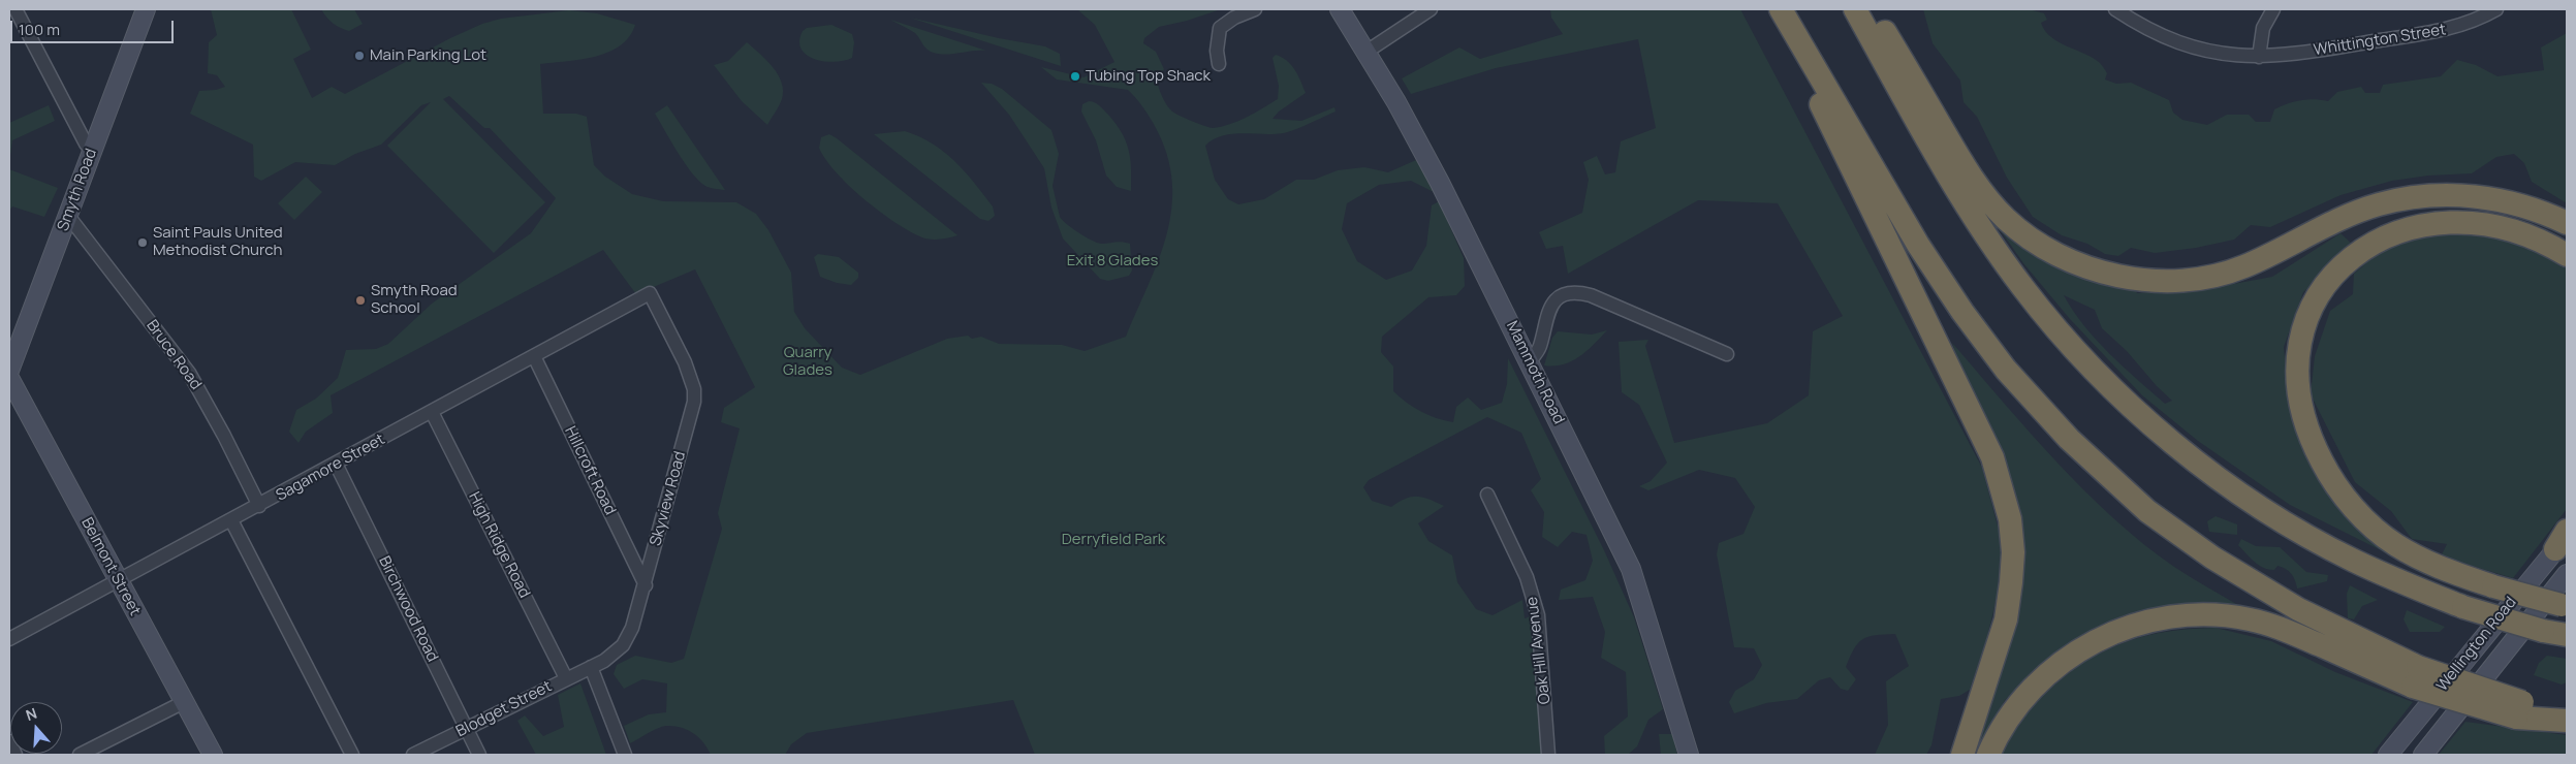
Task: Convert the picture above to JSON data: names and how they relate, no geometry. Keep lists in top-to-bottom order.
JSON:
{
  "streets": {
    "main road": [
      "Smyth Road",
      "Mammoth Road",
      "Belmont Street",
      "Wellington Road"
    ],
    "street": [
      "Whittington Street",
      "Bruce Road",
      "Sagamore Street",
      "Hillcroft Road",
      "Skyview Road",
      "High Ridge Road",
      "Birchwood Road",
      "Oak Hill Avenue",
      "Blodget Street"
    ]
  },
  "crossings": [
    ["Smyth Road", "Bruce Road"],
    ["Bruce Road", "Sagamore Street"],
    ["Sagamore Street", "Hillcroft Road"],
    ["Sagamore Street", "Skyview Road"],
    ["Sagamore Street", "High Ridge Road"],
    ["Sagamore Street", "Belmont Street"],
    ["Sagamore Street", "Birchwood Road"],
    ["Hillcroft Road", "Skyview Road"],
    ["Skyview Road", "High Ridge Road"],
    ["Skyview Road", "Blodget Street"],
    ["High Ridge Road", "Blodget Street"],
    ["Birchwood Road", "Blodget Street"]
  ],
  "parks": ["Exit 8 Glades", "Quarry Glades", "Derryfield Park"],
  "places": [
    "Main Parking Lot",
    "Tubing Top Shack",
    "Saint Pauls United Methodist Church",
    "Smyth Road School"
  ],
  "scale_bar": "100 m",
  "north": "top"
}
